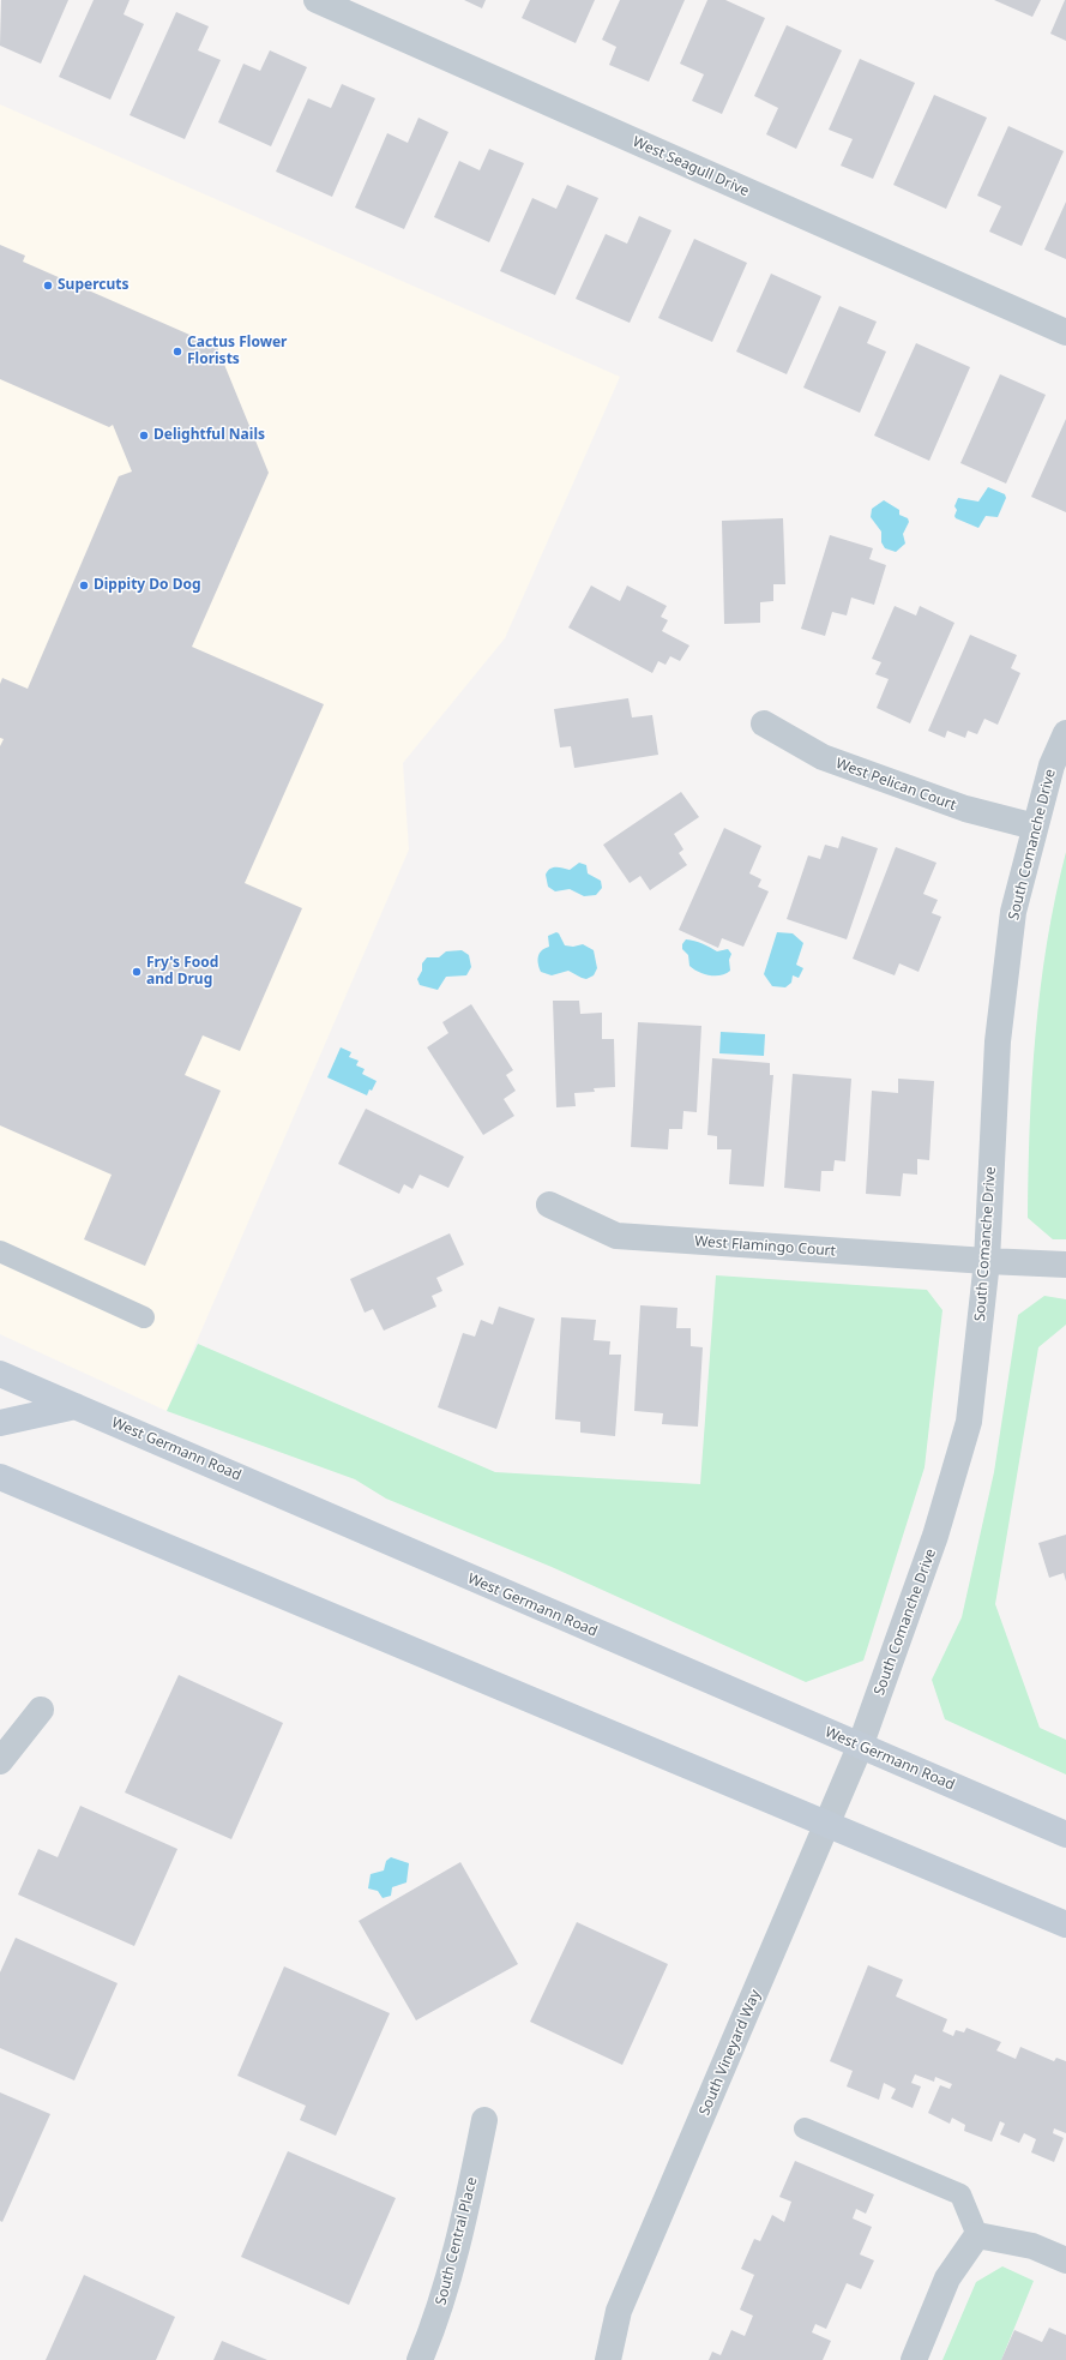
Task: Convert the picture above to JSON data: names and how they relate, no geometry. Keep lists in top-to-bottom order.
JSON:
{
  "streets": {
    "main road": ["West Germann Road"],
    "street": [
      "West Seagull Drive",
      "West Pelican Court",
      "South Comanche Drive",
      "West Flamingo Court",
      "South Vineyard Way",
      "South Central Place"
    ]
  },
  "crossings": [
    ["West Pelican Court", "South Comanche Drive"],
    ["South Comanche Drive", "West Flamingo Court"],
    ["South Comanche Drive", "West Germann Road"],
    ["South Comanche Drive", "South Vineyard Way"],
    ["West Germann Road", "South Vineyard Way"]
  ],
  "places": [
    "Supercuts",
    "Cactus Flower Florists",
    "Delightful Nails",
    "Dippity Do Dog",
    "Fry's Food and Drug"
  ]
}
